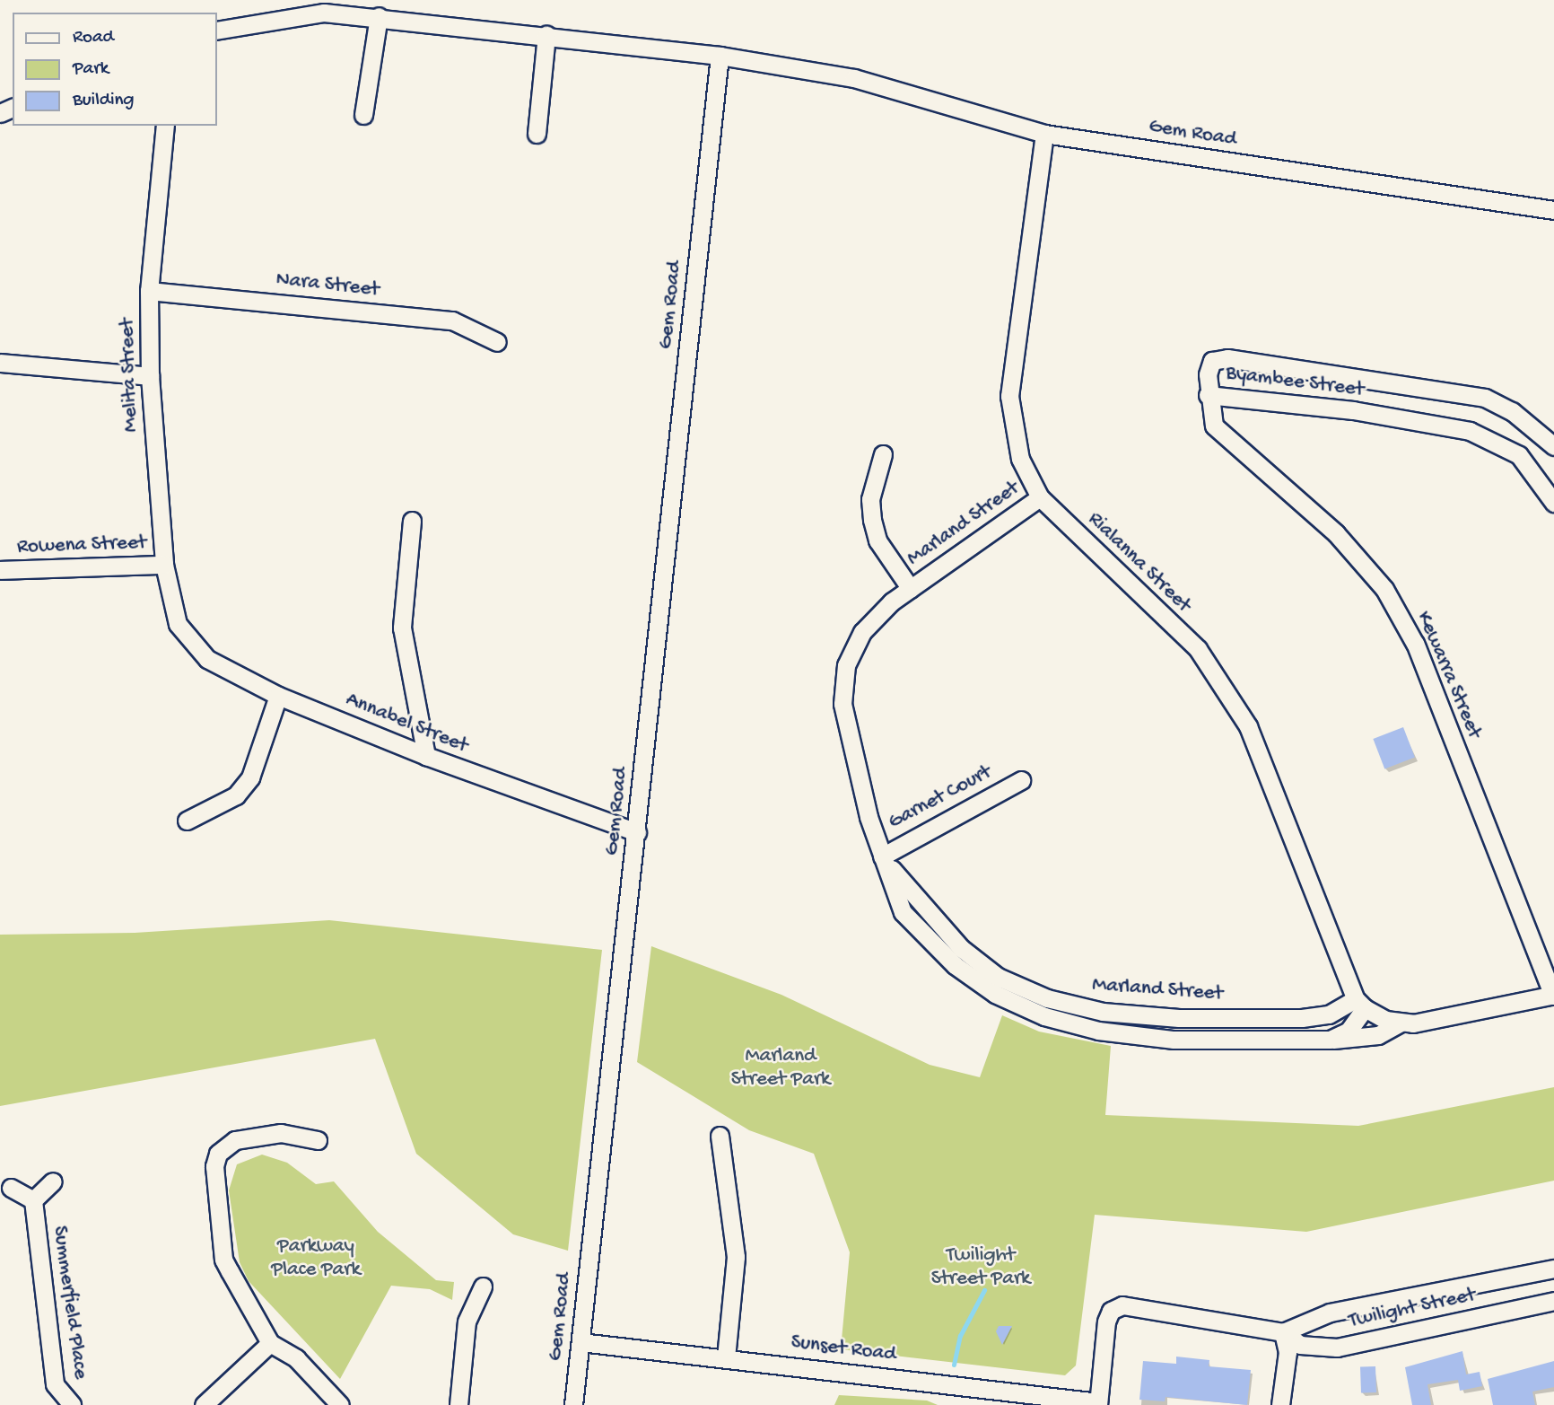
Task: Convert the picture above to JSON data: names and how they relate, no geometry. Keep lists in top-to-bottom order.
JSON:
{
  "streets": {
    "street": [
      "Gem Road",
      "Nara Street",
      "Melita Street",
      "Byambee Street",
      "Marland Street",
      "Rowena Street",
      "Rialanna Street",
      "Kewarra Street",
      "Annabel Street",
      "Garnet Court",
      "Summerfield Place",
      "Twilight Street",
      "Sunset Road"
    ]
  },
  "crossings": [
    ["Gem Road", "Rialanna Street"],
    ["Gem Road", "Annabel Street"],
    ["Gem Road", "Sunset Road"],
    ["Nara Street", "Melita Street"],
    ["Melita Street", "Rowena Street"],
    ["Melita Street", "Annabel Street"],
    ["Byambee Street", "Kewarra Street"],
    ["Marland Street", "Rialanna Street"],
    ["Marland Street", "Kewarra Street"],
    ["Marland Street", "Garnet Court"],
    ["Twilight Street", "Sunset Road"]
  ],
  "parks": ["Marland Street Park", "Parkway Place Park", "Twilight Street Park"],
  "legend": ["Road", "Park", "Building"]
}
